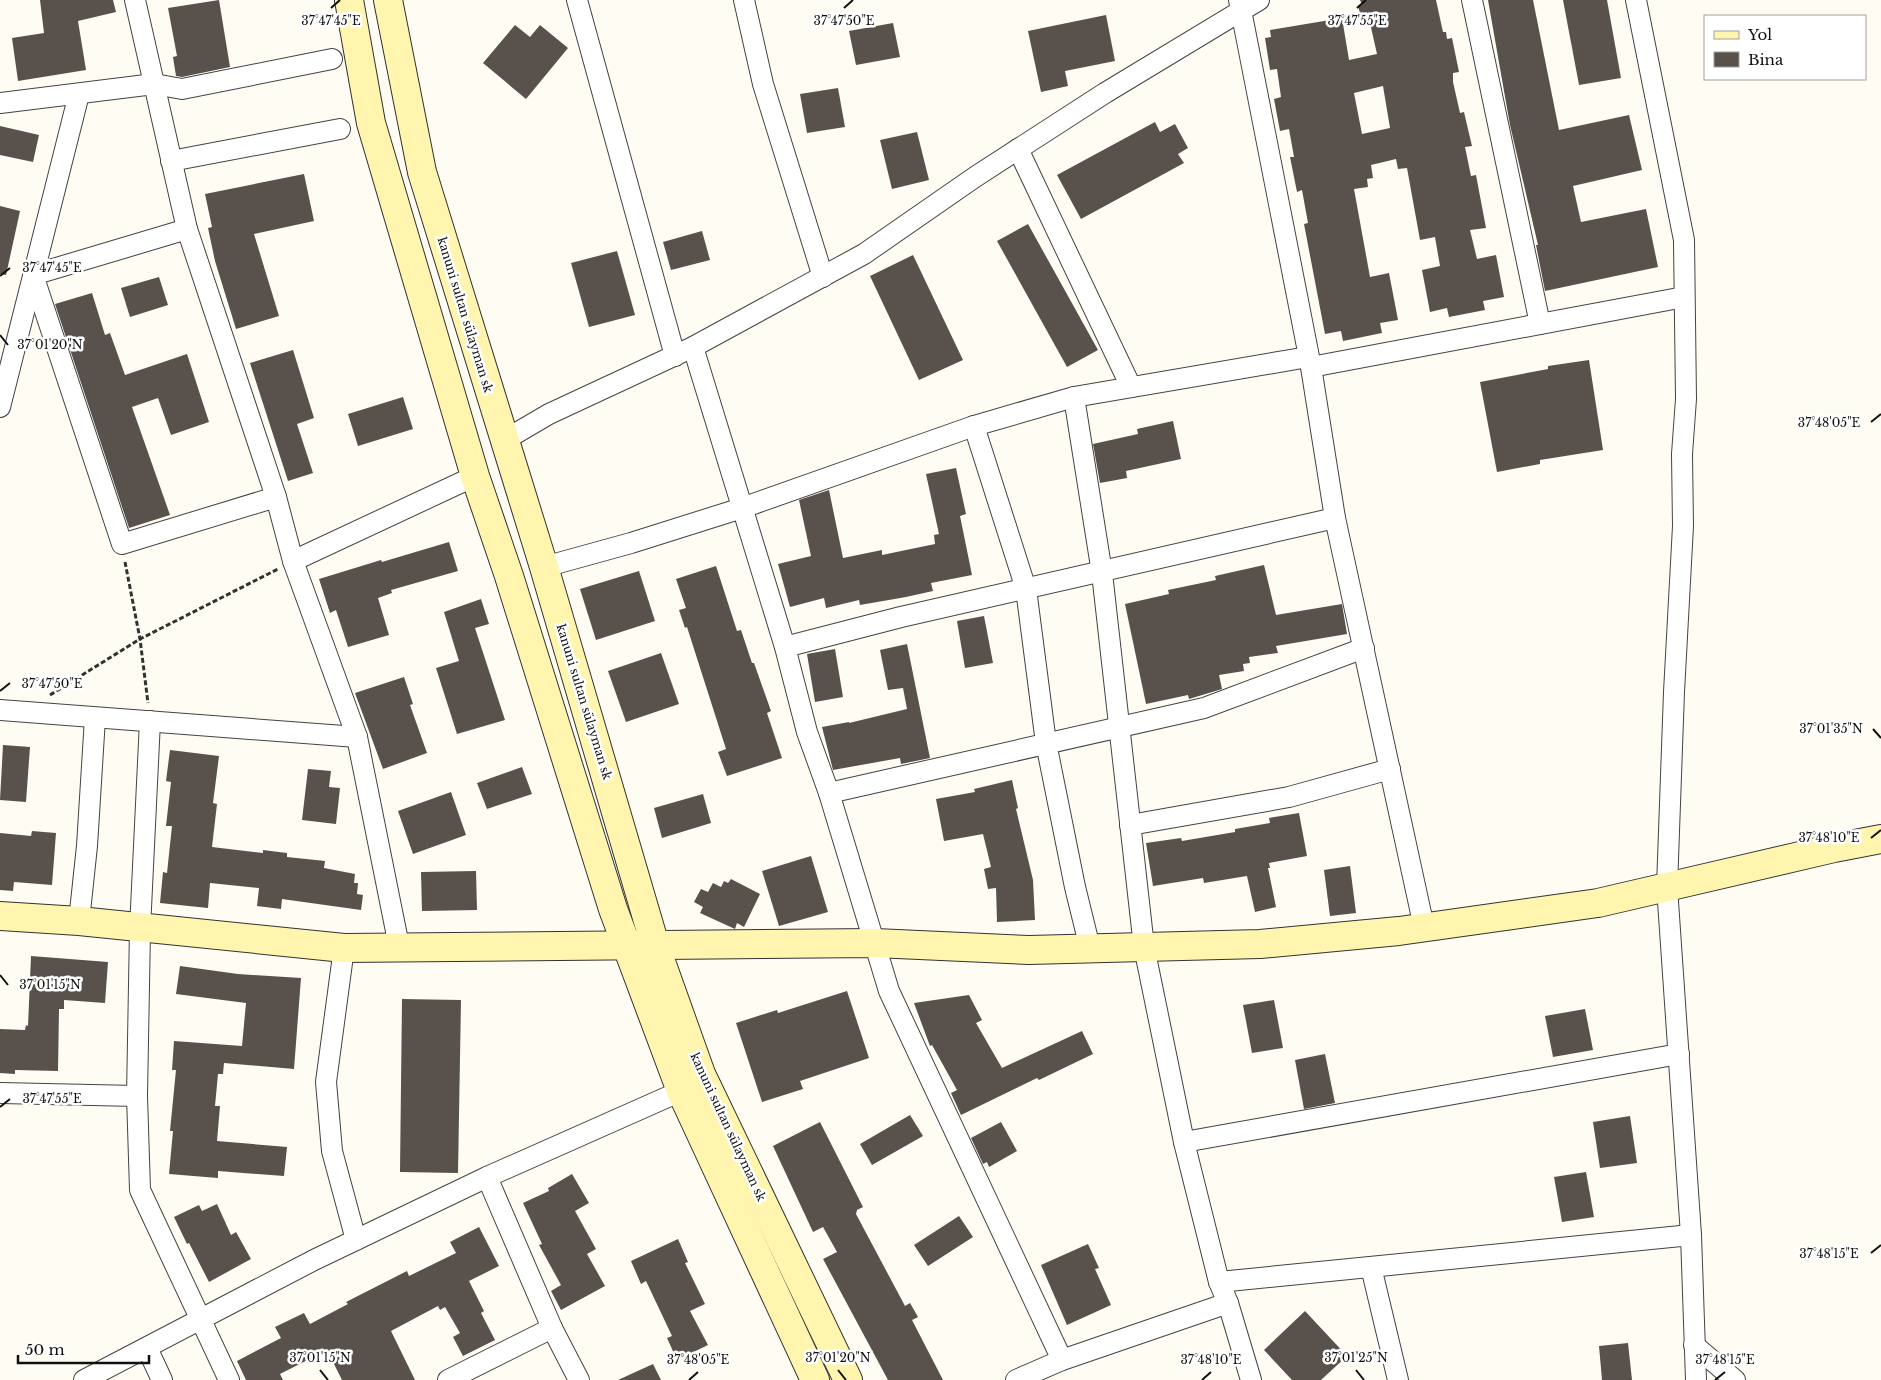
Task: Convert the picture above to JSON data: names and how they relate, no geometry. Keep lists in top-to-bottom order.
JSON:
{
  "streets": {
    "main road": ["kanuni sultan sülayman sk"]
  },
  "legend": ["Yol", "Bina"],
  "scale_bar": "50 m",
  "coordinates": [
    "37°47'45\"E",
    "37°47'50\"E",
    "37°47'55\"E",
    "37°01'20\"N",
    "37°48'05\"E",
    "37°01'35\"N",
    "37°48'10\"E",
    "37°01'15\"N",
    "37°48'15\"E",
    "37°01'25\"N"
  ]
}
